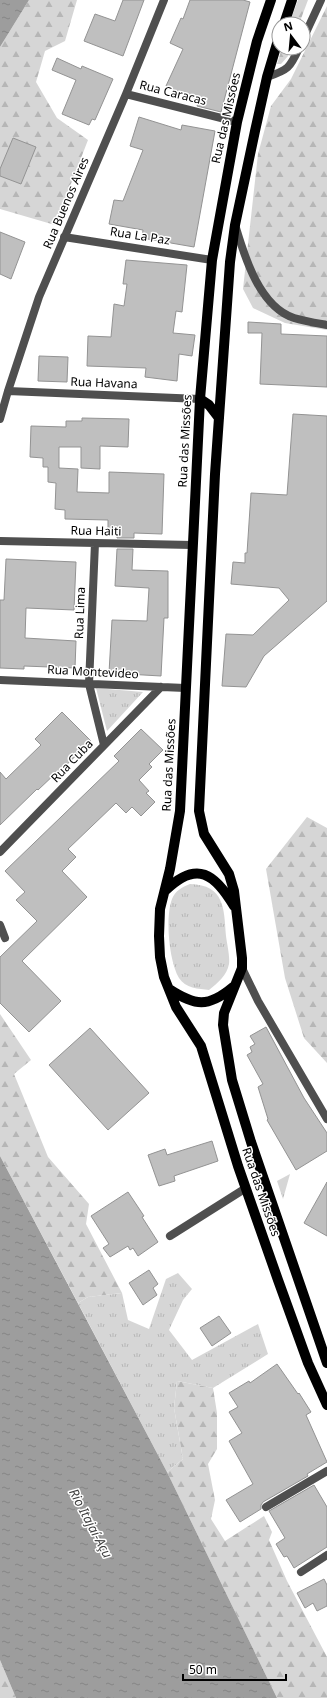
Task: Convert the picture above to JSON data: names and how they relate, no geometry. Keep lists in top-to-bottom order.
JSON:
{
  "streets": {
    "main road": ["Rua das Missões"],
    "street": [
      "Rua Caracas",
      "Rua Buenos Aires",
      "Rua La Paz",
      "Rua Havana",
      "Rua Haiti",
      "Rua Lima",
      "Rua Montevideo",
      "Rua Cuba"
    ]
  },
  "crossings": [
    ["Rua Caracas", "Rua das Missões"],
    ["Rua Caracas", "Rua Buenos Aires"],
    ["Rua das Missões", "Rua La Paz"],
    ["Rua das Missões", "Rua Havana"],
    ["Rua das Missões", "Rua Haiti"],
    ["Rua das Missões", "Rua Montevideo"],
    ["Rua Buenos Aires", "Rua La Paz"],
    ["Rua Buenos Aires", "Rua Havana"],
    ["Rua Haiti", "Rua Lima"],
    ["Rua Lima", "Rua Montevideo"],
    ["Rua Lima", "Rua Cuba"],
    ["Rua Montevideo", "Rua Cuba"]
  ],
  "water": ["Rio Itajaí-Açu"],
  "scale_bar": "50 m",
  "north": "top"
}
